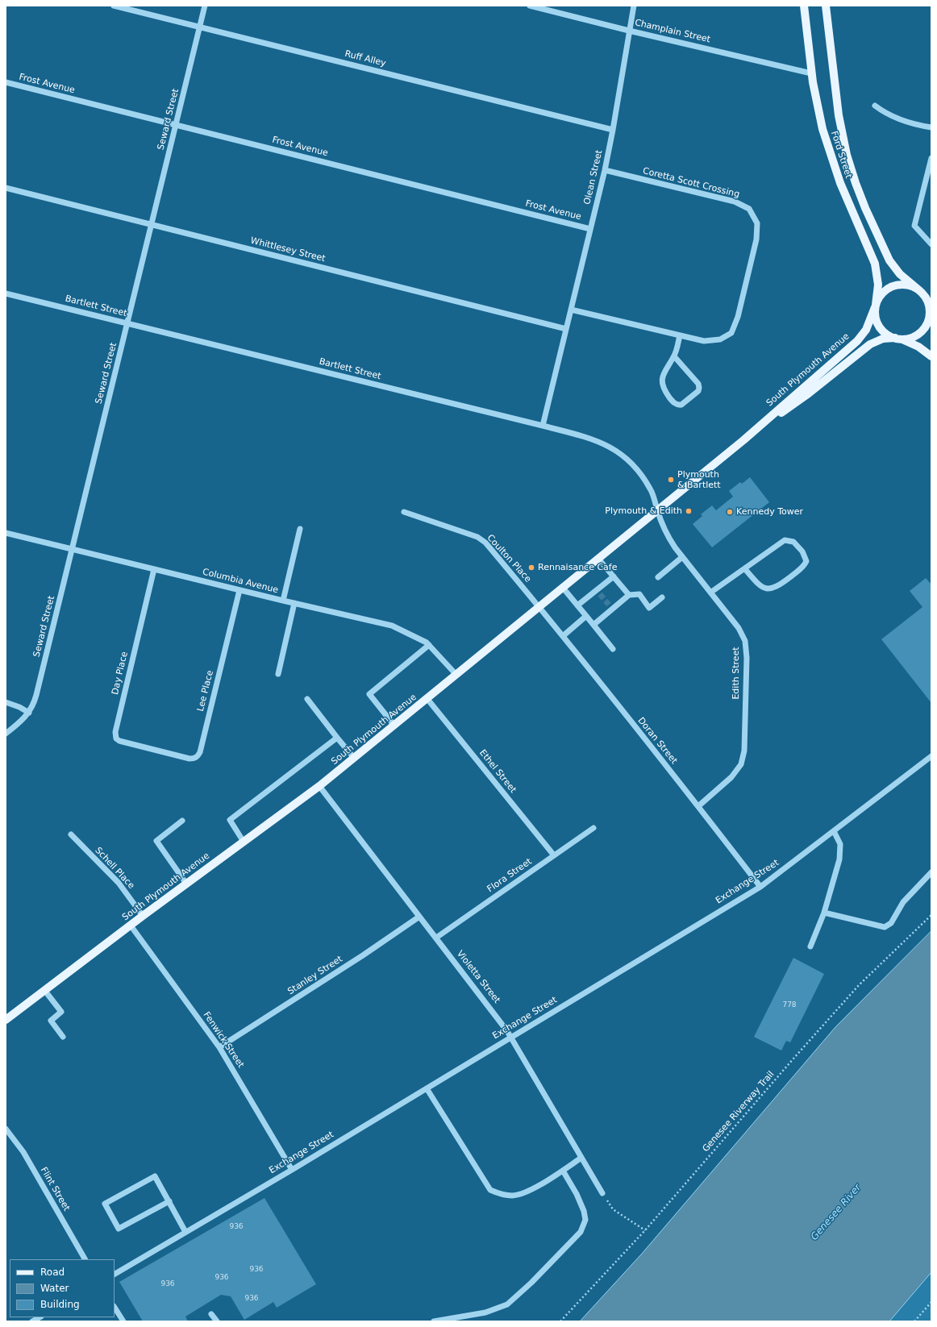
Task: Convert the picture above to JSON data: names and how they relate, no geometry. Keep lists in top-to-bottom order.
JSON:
{
  "streets": {
    "main road": ["Ford Street", "South Plymouth Avenue"],
    "street": [
      "Champlain Street",
      "Ruff Alley",
      "Frost Avenue",
      "Seward Street",
      "Olean Street",
      "Coretta Scott Crossing",
      "Whittlesey Street",
      "Bartlett Street",
      "Coulton Place",
      "Columbia Avenue",
      "Day Place",
      "Edith Street",
      "Lee Place",
      "Doran Street",
      "Ethel Street",
      "Schell Place",
      "Flora Street",
      "Exchange Street",
      "Stanley Street",
      "Violetta Street",
      "Fenwick Street",
      "Flint Street"
    ],
    "path": ["Genesee Riverway Trail"]
  },
  "crossings": [
    ["Champlain Street", "Ford Street"],
    ["Champlain Street", "Olean Street"],
    ["Ruff Alley", "Seward Street"],
    ["Ruff Alley", "Olean Street"],
    ["Frost Avenue", "Seward Street"],
    ["Frost Avenue", "Olean Street"],
    ["Seward Street", "Whittlesey Street"],
    ["Seward Street", "Bartlett Street"],
    ["Seward Street", "Columbia Avenue"],
    ["Ford Street", "South Plymouth Avenue"],
    ["Olean Street", "Coretta Scott Crossing"],
    ["Olean Street", "Whittlesey Street"],
    ["Olean Street", "Bartlett Street"],
    ["Bartlett Street", "South Plymouth Avenue"],
    ["Bartlett Street", "Edith Street"],
    ["South Plymouth Avenue", "Coulton Place"],
    ["South Plymouth Avenue", "Columbia Avenue"],
    ["South Plymouth Avenue", "Edith Street"],
    ["South Plymouth Avenue", "Doran Street"],
    ["South Plymouth Avenue", "Ethel Street"],
    ["South Plymouth Avenue", "Schell Place"],
    ["South Plymouth Avenue", "Violetta Street"],
    ["South Plymouth Avenue", "Fenwick Street"],
    ["Coulton Place", "Doran Street"],
    ["Columbia Avenue", "Day Place"],
    ["Columbia Avenue", "Lee Place"],
    ["Day Place", "Lee Place"],
    ["Edith Street", "Doran Street"],
    ["Doran Street", "Exchange Street"],
    ["Ethel Street", "Flora Street"],
    ["Flora Street", "Violetta Street"],
    ["Exchange Street", "Violetta Street"],
    ["Exchange Street", "Fenwick Street"],
    ["Stanley Street", "Violetta Street"],
    ["Stanley Street", "Fenwick Street"]
  ],
  "water": ["Genesee River"],
  "places": [
    "Plymouth & Bartlett",
    "Plymouth & Edith",
    "Kennedy Tower",
    "Rennaisance Cafe"
  ],
  "house_numbers": [
    "778",
    "936",
    "936",
    "936",
    "936",
    "936"
  ],
  "legend": ["Road", "Water", "Building"]
}
